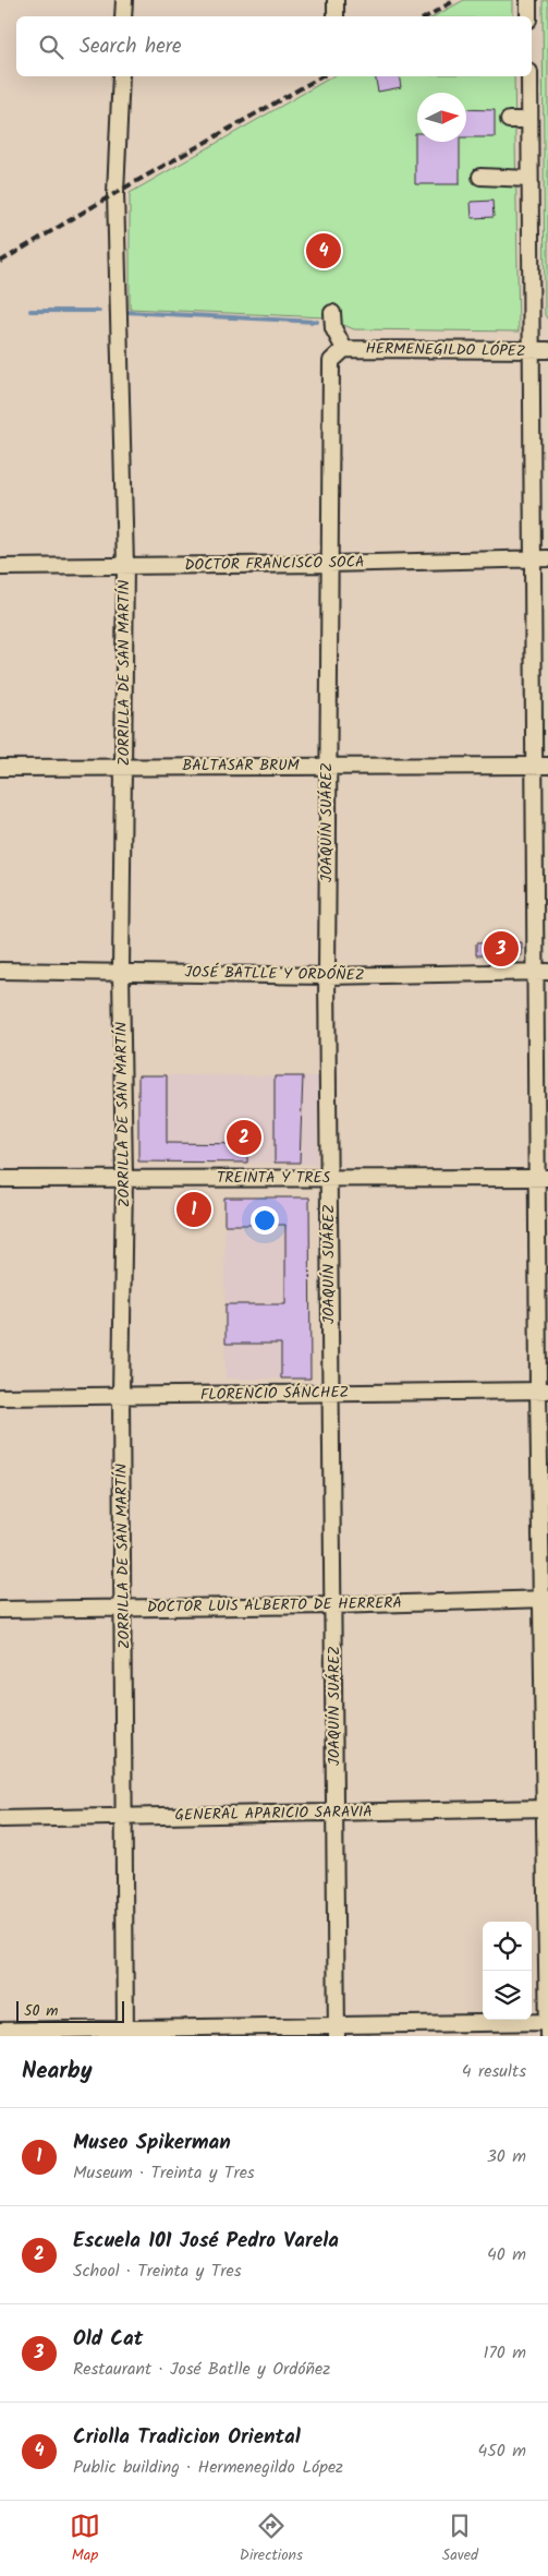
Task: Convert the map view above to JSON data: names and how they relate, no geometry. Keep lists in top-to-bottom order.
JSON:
{
  "streets": {
    "street": [
      "HERMENEGILDO LÓPEZ",
      "DOCTOR FRANCISCO SOCA",
      "ZORRILLA DE SAN MARTÍN",
      "BALTASAR BRUM",
      "JOAQUÍN SUÁREZ",
      "JOSÉ BATLLE Y ORDÓÑEZ",
      "TREINTA Y TRES",
      "FLORENCIO SÁNCHEZ",
      "DOCTOR LUIS ALBERTO DE HERRERA",
      "GENERAL APARICIO SARAVIA"
    ]
  },
  "crossings": [
    ["HERMENEGILDO LÓPEZ", "JOAQUÍN SUÁREZ"],
    ["DOCTOR FRANCISCO SOCA", "ZORRILLA DE SAN MARTÍN"],
    ["DOCTOR FRANCISCO SOCA", "JOAQUÍN SUÁREZ"],
    ["ZORRILLA DE SAN MARTÍN", "BALTASAR BRUM"],
    ["ZORRILLA DE SAN MARTÍN", "JOSÉ BATLLE Y ORDÓÑEZ"],
    ["ZORRILLA DE SAN MARTÍN", "TREINTA Y TRES"],
    ["ZORRILLA DE SAN MARTÍN", "FLORENCIO SÁNCHEZ"],
    ["ZORRILLA DE SAN MARTÍN", "DOCTOR LUIS ALBERTO DE HERRERA"],
    ["ZORRILLA DE SAN MARTÍN", "GENERAL APARICIO SARAVIA"],
    ["BALTASAR BRUM", "JOAQUÍN SUÁREZ"],
    ["JOAQUÍN SUÁREZ", "JOSÉ BATLLE Y ORDÓÑEZ"],
    ["JOAQUÍN SUÁREZ", "TREINTA Y TRES"],
    ["JOAQUÍN SUÁREZ", "FLORENCIO SÁNCHEZ"],
    ["JOAQUÍN SUÁREZ", "DOCTOR LUIS ALBERTO DE HERRERA"],
    ["JOAQUÍN SUÁREZ", "GENERAL APARICIO SARAVIA"]
  ],
  "scale_bar": "50 m",
  "north": "right",
  "page": {
    "search": "Search here",
    "pins": [
      "4",
      "3",
      "2",
      "1"
    ],
    "scale": "50 m",
    "heading": ["Nearby", "4 results"],
    "list": [
      {
        "mark": "1",
        "name": "Museo Spikerman",
        "note": "Museum · Treinta y Tres",
        "value": "30 m"
      },
      {
        "mark": "2",
        "name": "Escuela 101 José Pedro Varela",
        "note": "School · Treinta y Tres",
        "value": "40 m"
      },
      {
        "mark": "3",
        "name": "Old Cat",
        "note": "Restaurant · José Batlle y Ordóñez",
        "value": "170 m"
      },
      {
        "mark": "4",
        "name": "Criolla Tradicion Oriental",
        "note": "Public building · Hermenegildo López",
        "value": "450 m"
      }
    ],
    "nav": ["Map", "Directions", "Saved"]
  }
}
